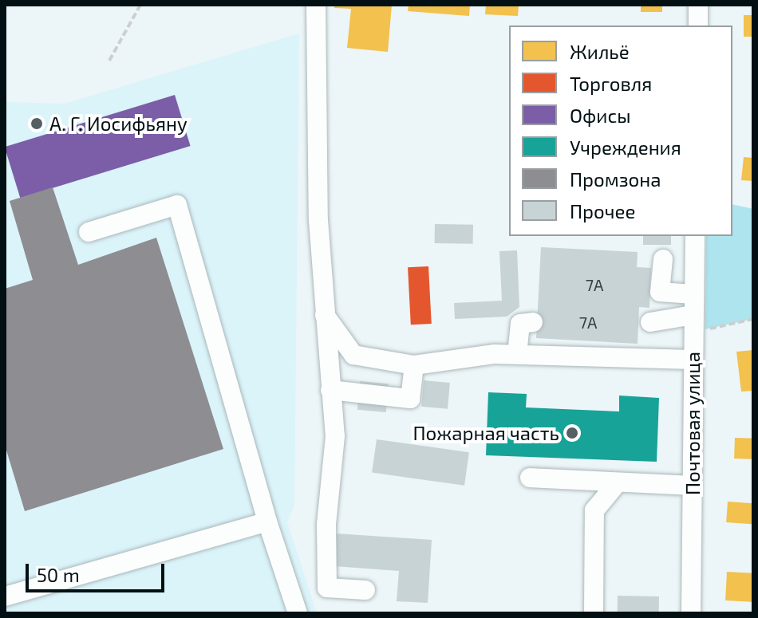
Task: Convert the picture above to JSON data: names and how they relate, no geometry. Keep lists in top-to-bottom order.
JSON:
{
  "streets": {
    "street": ["Почтовая улица"]
  },
  "places": ["А. Г. Иосифьяну", "Пожарная часть"],
  "house_numbers": ["7А", "7А"],
  "legend": [
    "Жильё",
    "Торговля",
    "Офисы",
    "Учреждения",
    "Промзона",
    "Прочее"
  ],
  "scale_bar": "50 m"
}
